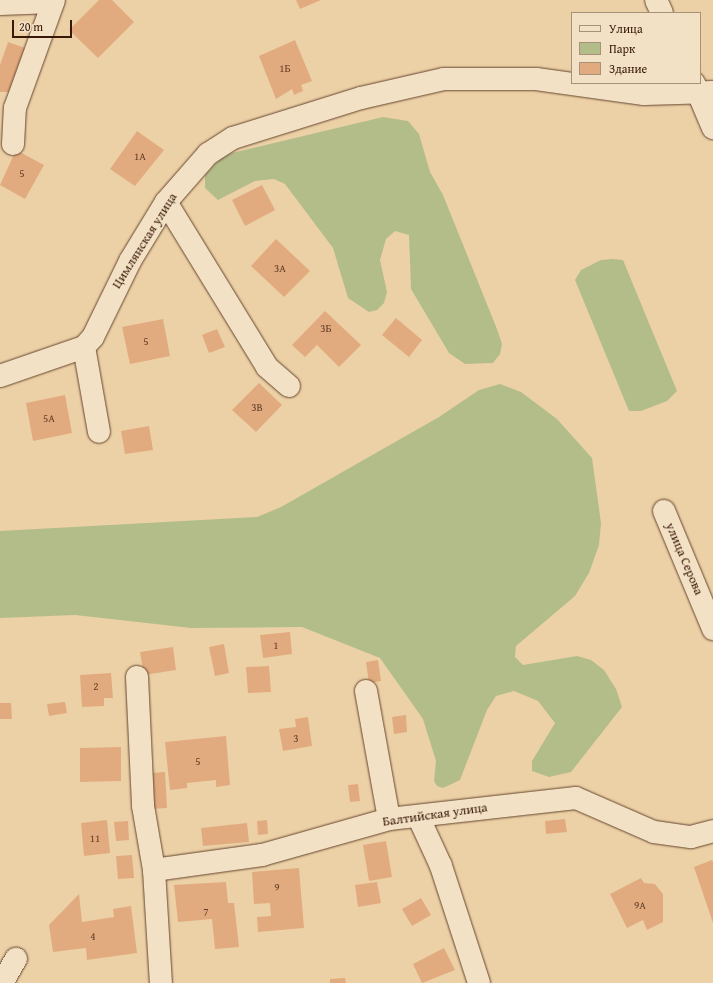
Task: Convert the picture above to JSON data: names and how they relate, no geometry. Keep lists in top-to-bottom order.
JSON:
{
  "streets": {
    "street": ["Цимлянская улица", "улица Серова", "Балтийская улица"]
  },
  "house_numbers": [
    "1Б",
    "1А",
    "5",
    "3А",
    "3Б",
    "5",
    "3В",
    "5А",
    "1",
    "2",
    "3",
    "5",
    "11",
    "9",
    "9А",
    "7",
    "4"
  ],
  "legend": ["Улица", "Парк", "Здание"],
  "scale_bar": "20 m"
}
